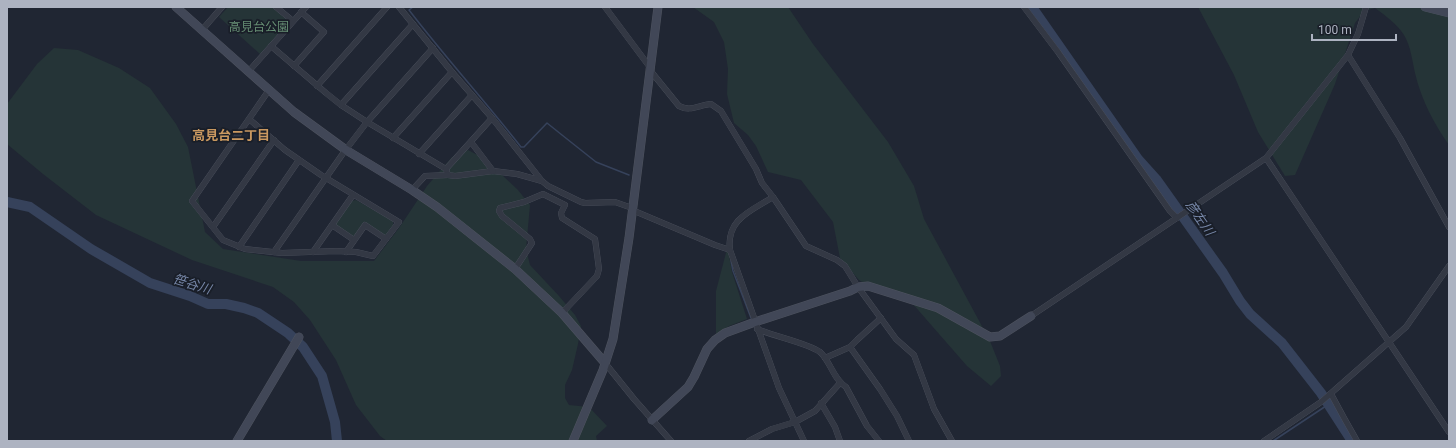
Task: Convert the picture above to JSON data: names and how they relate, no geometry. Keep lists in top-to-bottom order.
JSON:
{
  "districts": ["高見台二丁目"],
  "water": ["彦左川", "笹谷川"],
  "parks": ["高見台公園"],
  "scale_bar": "100 m"
}
